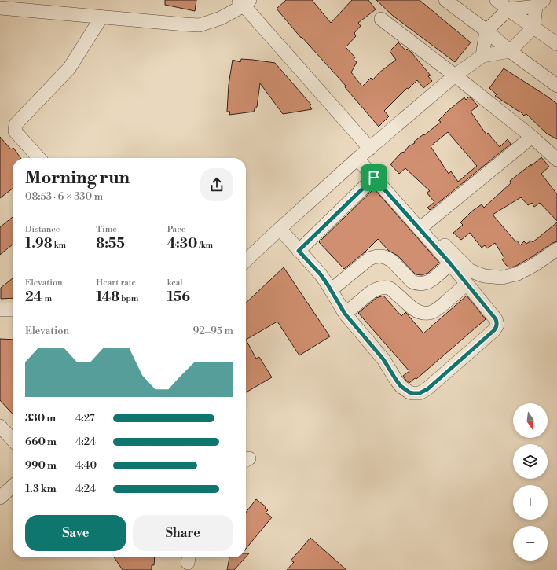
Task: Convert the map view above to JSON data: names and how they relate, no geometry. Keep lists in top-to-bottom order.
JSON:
{
  "north": "bottom",
  "page": {
    "heading": ["Morning run", "08:53 · 6 × 330 m"],
    "stats": [
      ["Distance", "1.98 km"],
      ["Time", "8:55"],
      ["Pace", "4:30 /km"],
      ["Elevation", "24 m"],
      ["Heart rate", "148 bpm"],
      ["kcal", "156"]
    ],
    "chart": ["Elevation", "92–95 m"],
    "map_buttons": ["+", "−"],
    "list": [
      {
        "name": "330 m",
        "note": "4:27"
      },
      {
        "name": "660 m",
        "note": "4:24"
      },
      {
        "name": "990 m",
        "note": "4:40"
      },
      {
        "name": "1.3 km",
        "note": "4:24"
      }
    ],
    "buttons": ["Save", "Share"]
  }
}
